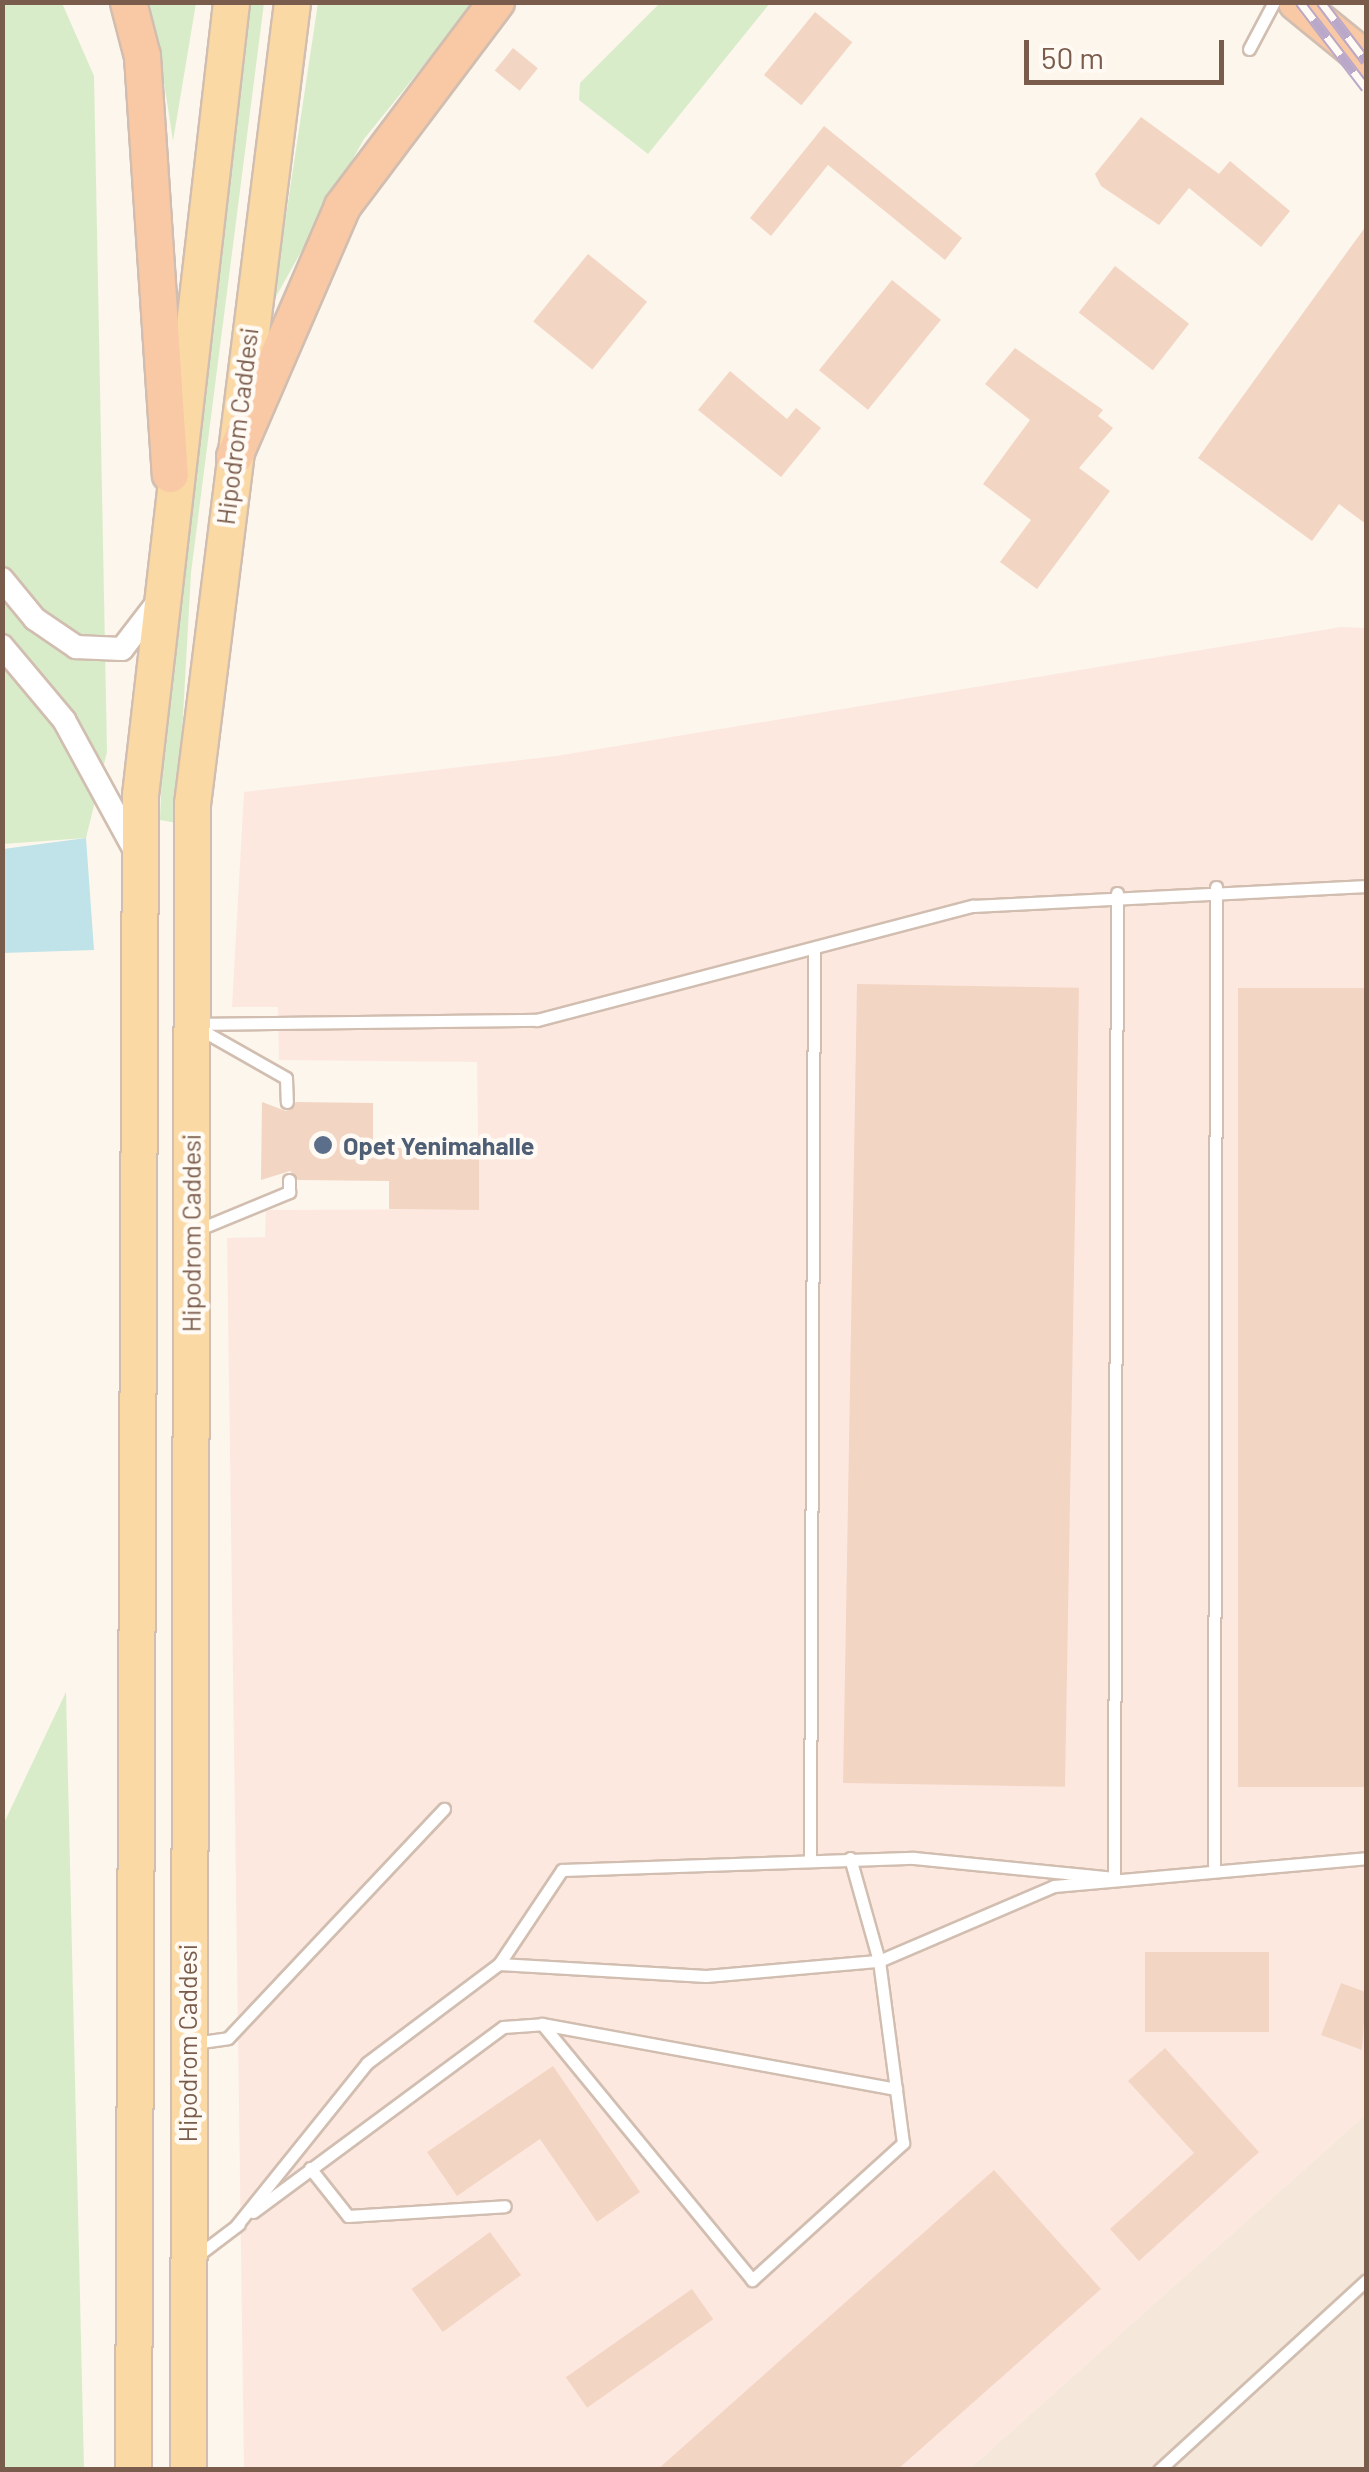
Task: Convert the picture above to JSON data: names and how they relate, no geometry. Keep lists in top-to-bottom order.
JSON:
{
  "streets": {
    "main road": ["Hipodrom Caddesi"]
  },
  "places": ["Opet Yenimahalle"],
  "scale_bar": "50 m"
}
